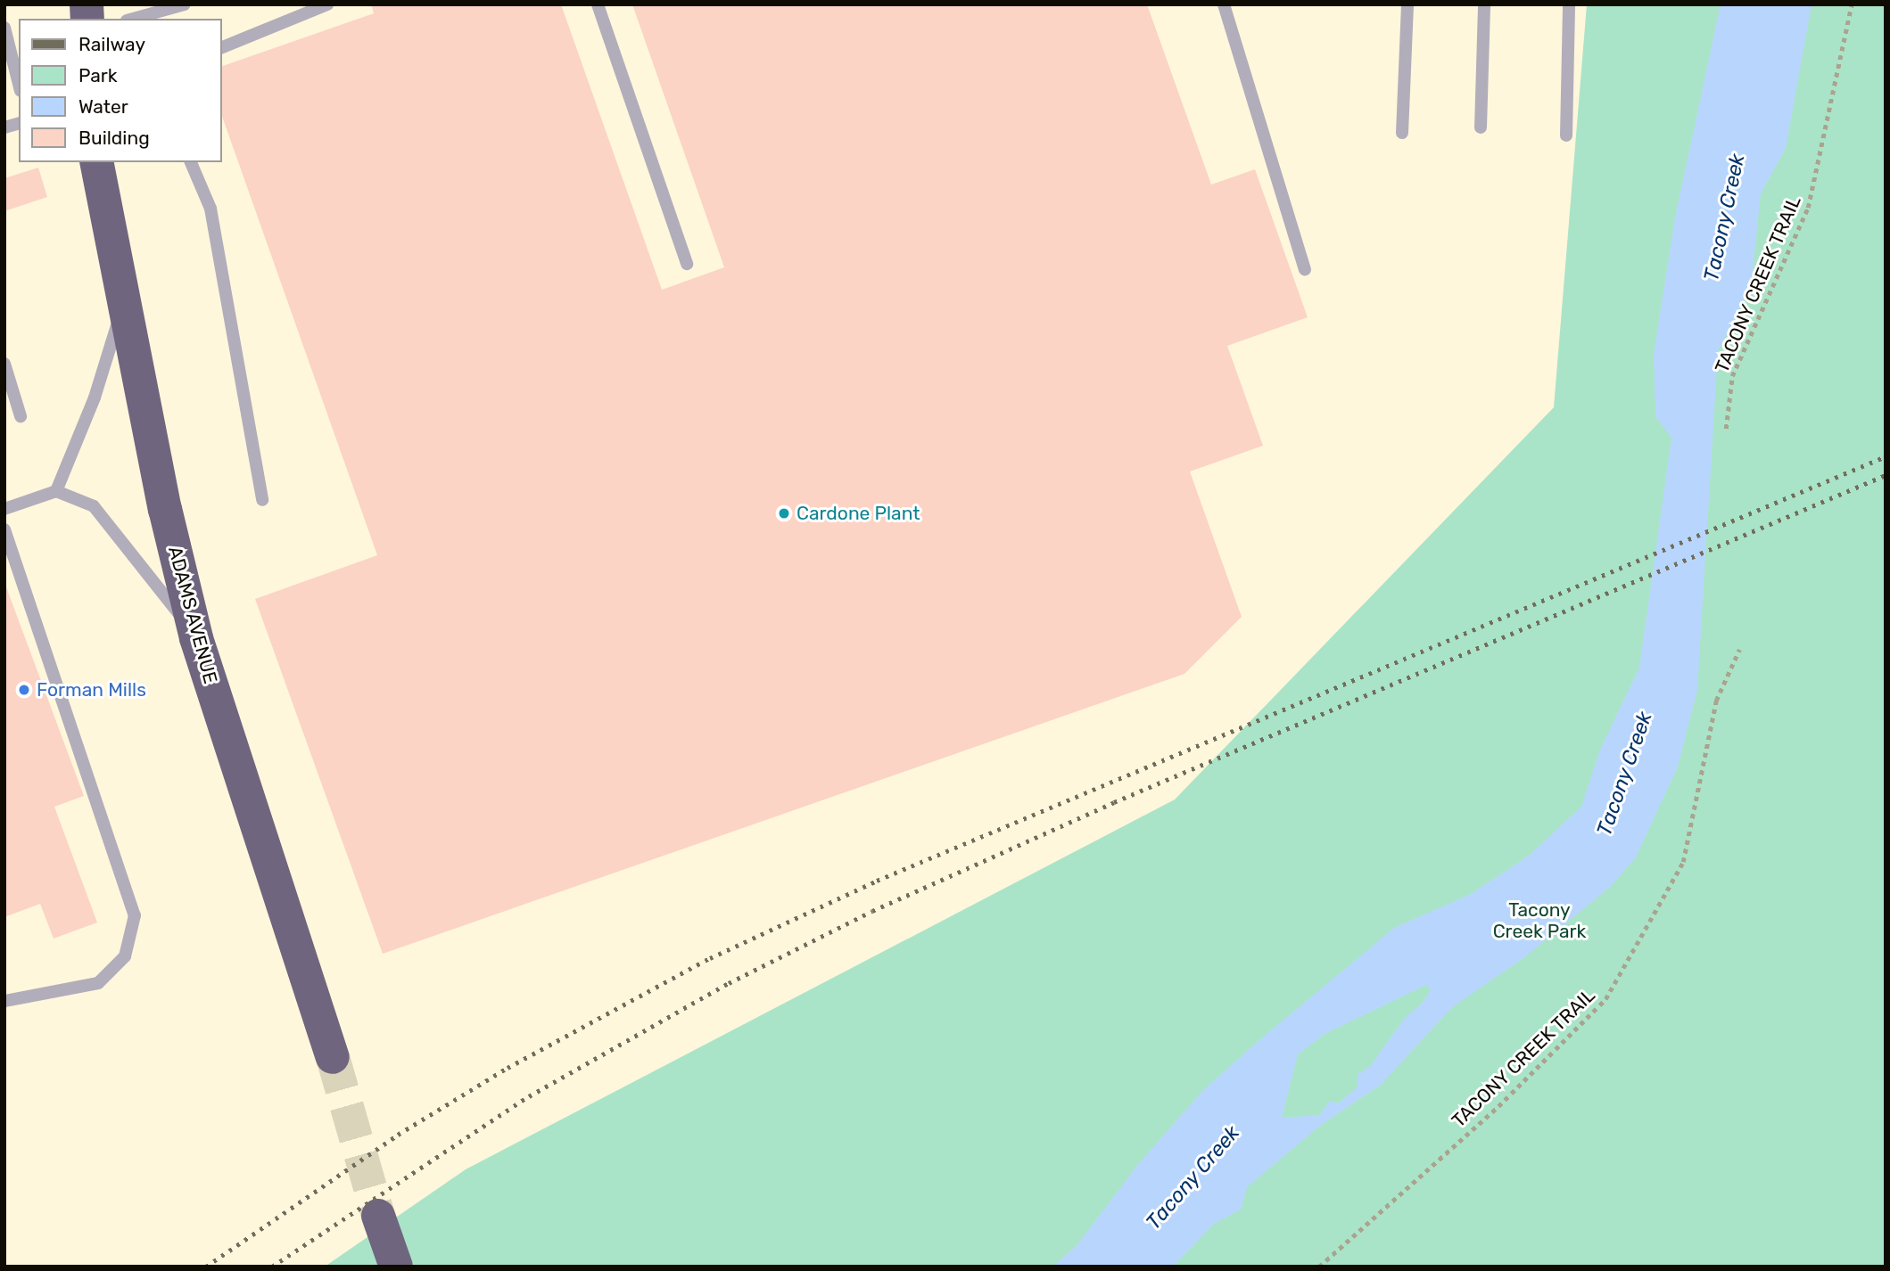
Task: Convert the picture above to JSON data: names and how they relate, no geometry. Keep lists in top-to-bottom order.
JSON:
{
  "streets": {
    "highway": ["ADAMS AVENUE"],
    "path": ["TACONY CREEK TRAIL"]
  },
  "water": ["Tacony Creek"],
  "parks": ["Tacony Creek Park"],
  "places": ["Cardone Plant", "Forman Mills"],
  "legend": [
    "Railway",
    "Park",
    "Water",
    "Building"
  ]
}
